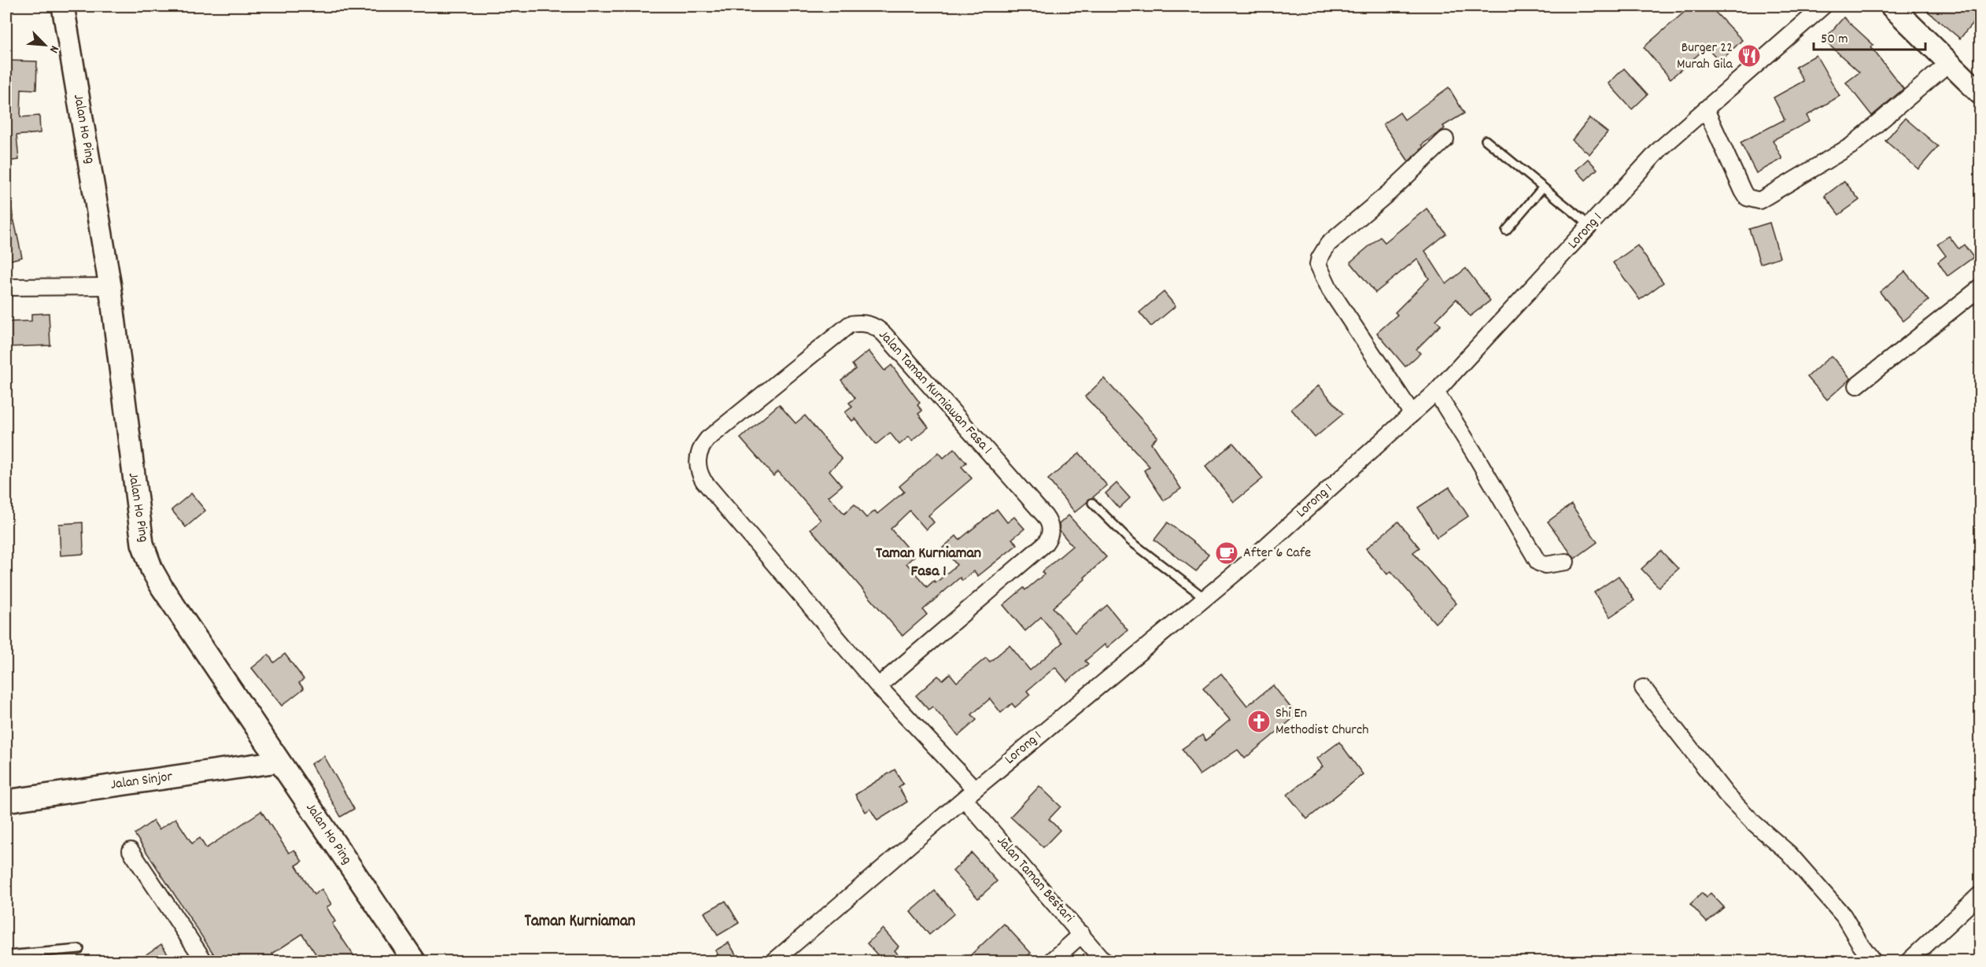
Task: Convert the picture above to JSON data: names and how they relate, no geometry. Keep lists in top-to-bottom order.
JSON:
{
  "streets": {
    "street": [
      "Jalan Ho Ping",
      "Lorong 1",
      "Jalan Taman Kurniawan Fasa 1",
      "Jalan Sinjor",
      "Jalan Taman Bestari"
    ]
  },
  "crossings": [
    ["Jalan Ho Ping", "Jalan Sinjor"],
    ["Lorong 1", "Jalan Taman Kurniawan Fasa 1"],
    ["Lorong 1", "Jalan Taman Bestari"],
    ["Jalan Taman Kurniawan Fasa 1", "Jalan Taman Bestari"]
  ],
  "districts": ["Taman Kurniaman Fasa 1", "Taman Kurniaman"],
  "places": {
    "restaurant": ["Burger 22 Murah Gila"],
    "cafe": ["After 6 Cafe"],
    "church": ["Shi En Methodist Church"]
  },
  "scale_bar": "50 m",
  "north": "bottom right"
}
